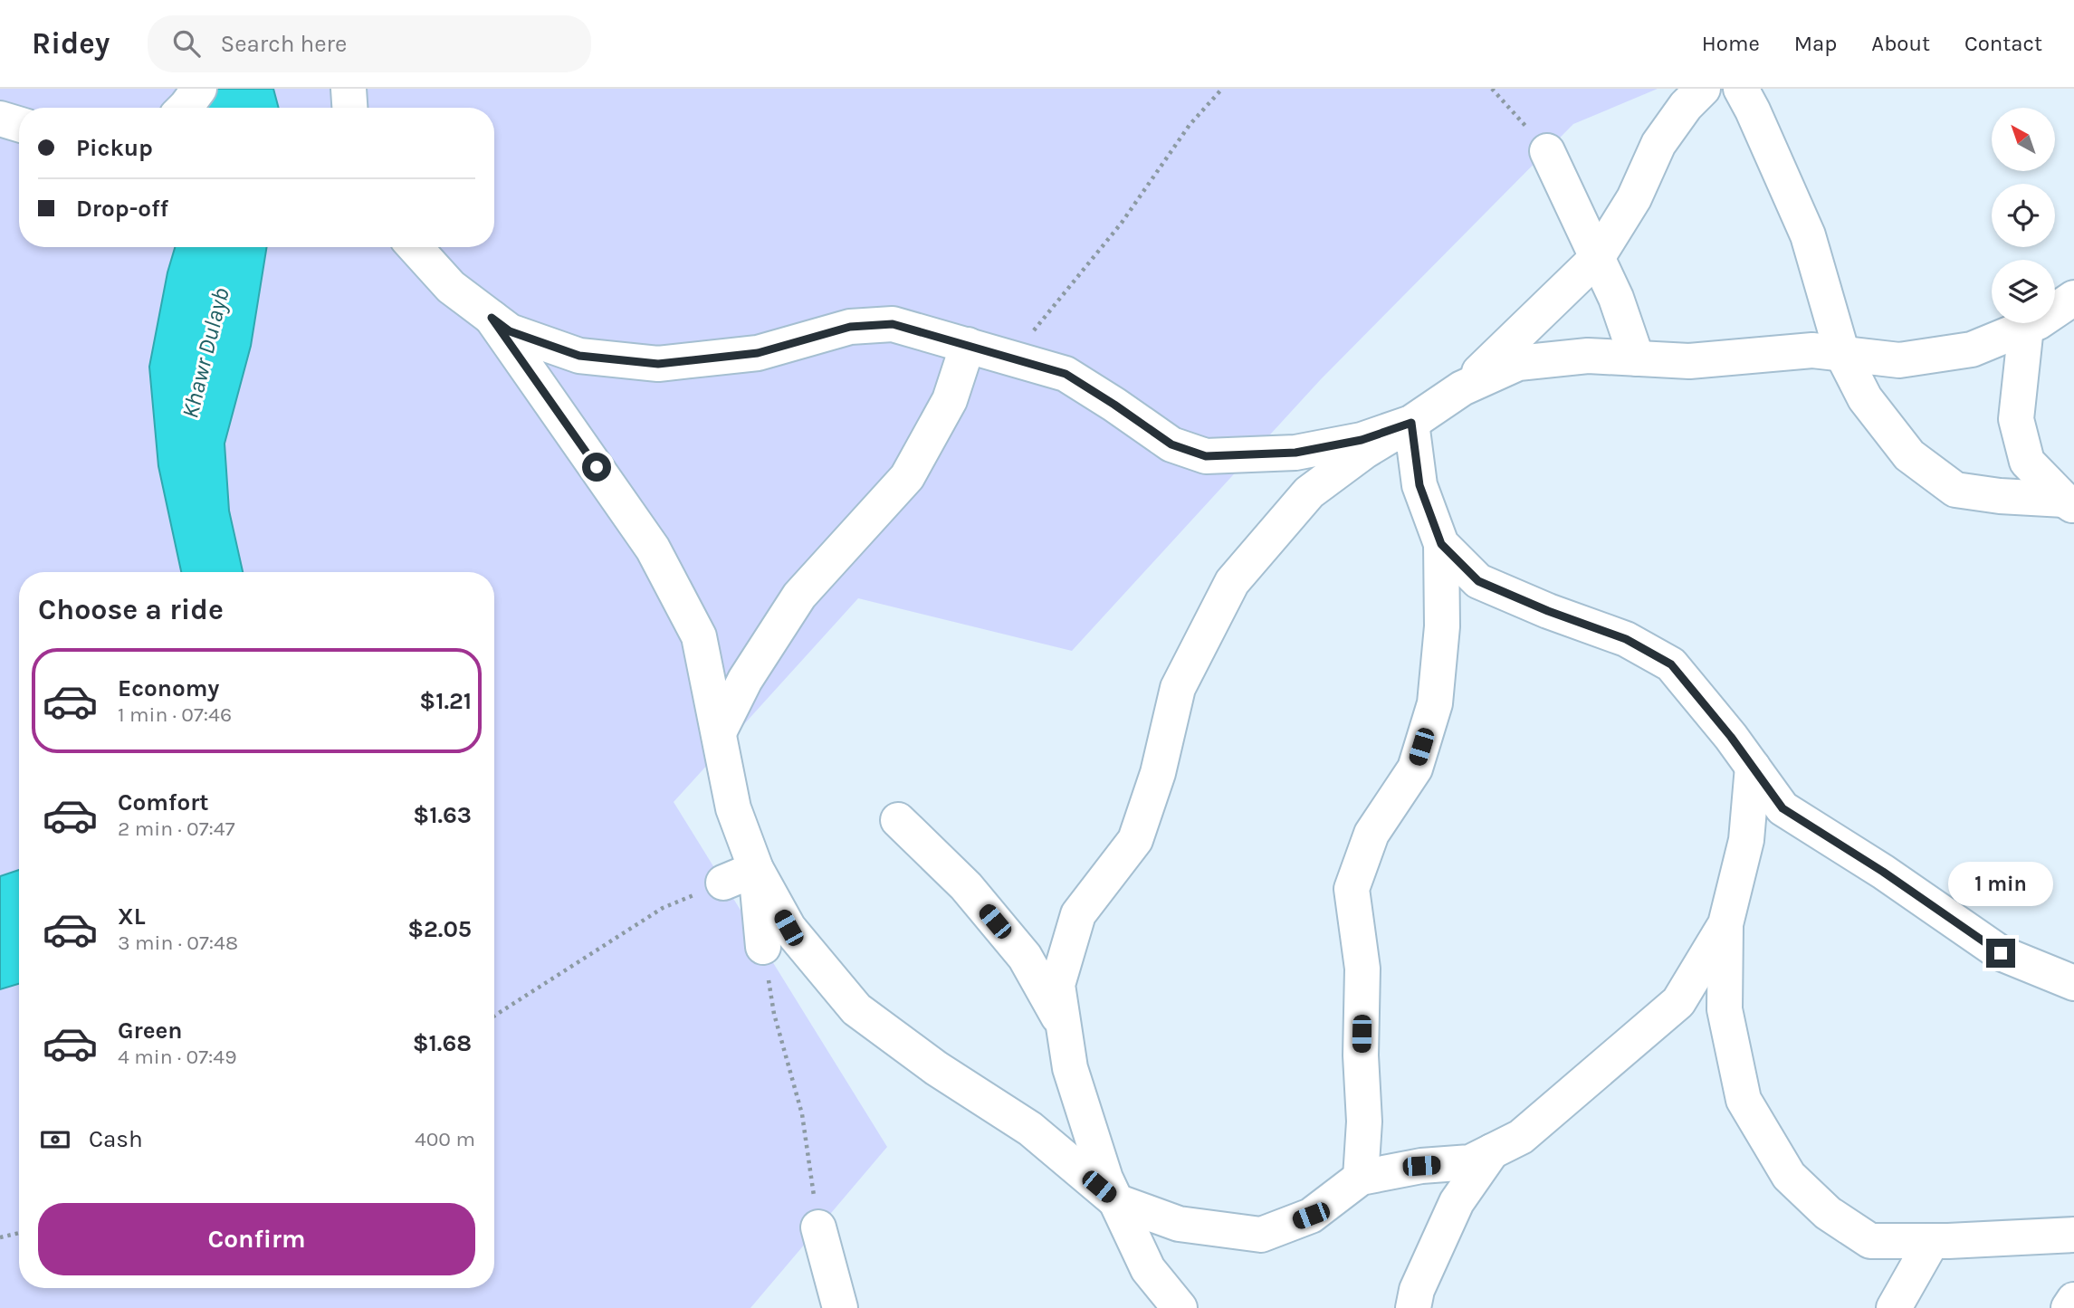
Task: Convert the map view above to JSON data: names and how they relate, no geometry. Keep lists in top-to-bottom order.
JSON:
{
  "water": ["Khawr Dulayb"],
  "north": "top left",
  "page": {
    "header": "Ridey",
    "search": "Search here",
    "nav": [
      "Home",
      "Map",
      "About",
      "Contact"
    ],
    "banner": ["Pickup", "Drop-off"],
    "heading": "Choose a ride",
    "list": [
      {
        "name": "Economy",
        "note": "1 min · 07:46",
        "value": "$1.21"
      },
      {
        "name": "Comfort",
        "note": "2 min · 07:47",
        "value": "$1.63"
      },
      {
        "name": "XL",
        "note": "3 min · 07:48",
        "value": "$2.05"
      },
      {
        "name": "Green",
        "note": "4 min · 07:49",
        "value": "$1.68"
      }
    ],
    "bubble": "1 min",
    "pay": ["Cash", "400 m"],
    "buttons": "Confirm"
  }
}
